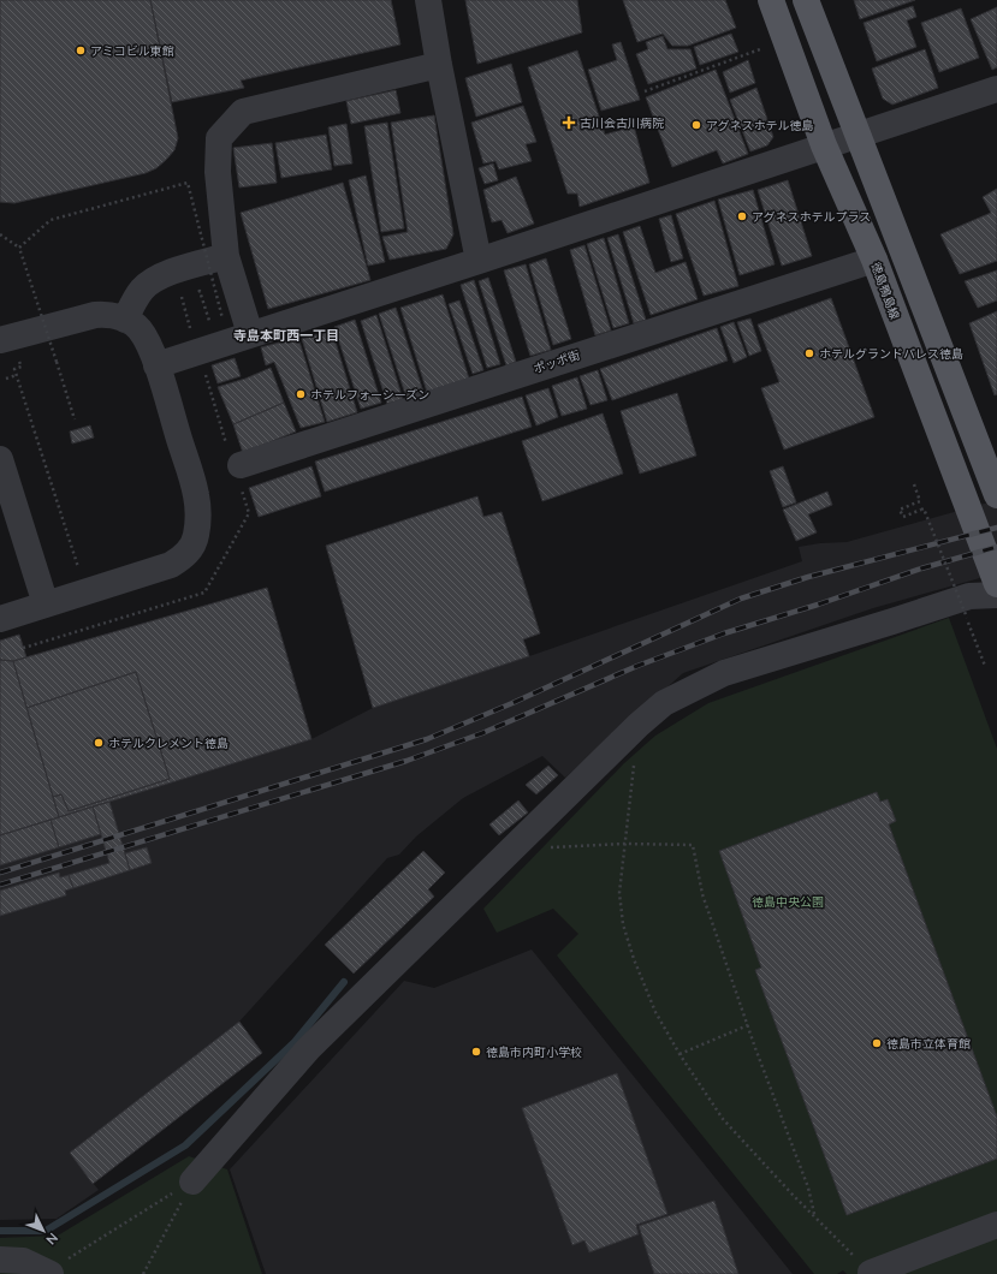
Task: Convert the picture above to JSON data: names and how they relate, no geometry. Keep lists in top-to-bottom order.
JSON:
{
  "streets": {
    "main road": ["徳島鴨島線"],
    "street": ["ポッポ街"]
  },
  "crossings": [
    ["徳島鴨島線", "ポッポ街"]
  ],
  "districts": ["寺島本町西一丁目"],
  "parks": ["徳島中央公園"],
  "places": {
    "other": [
      "アミコビル東館",
      "アグネスホテル徳島",
      "アグネスホテルプラス",
      "ホテルグランドパレス徳島",
      "ホテルフォーシーズン",
      "ホテルクレメント徳島",
      "徳島市立体育館",
      "徳島市内町小学校"
    ],
    "health": ["古川会古川病院"]
  },
  "north": "bottom right"
}
